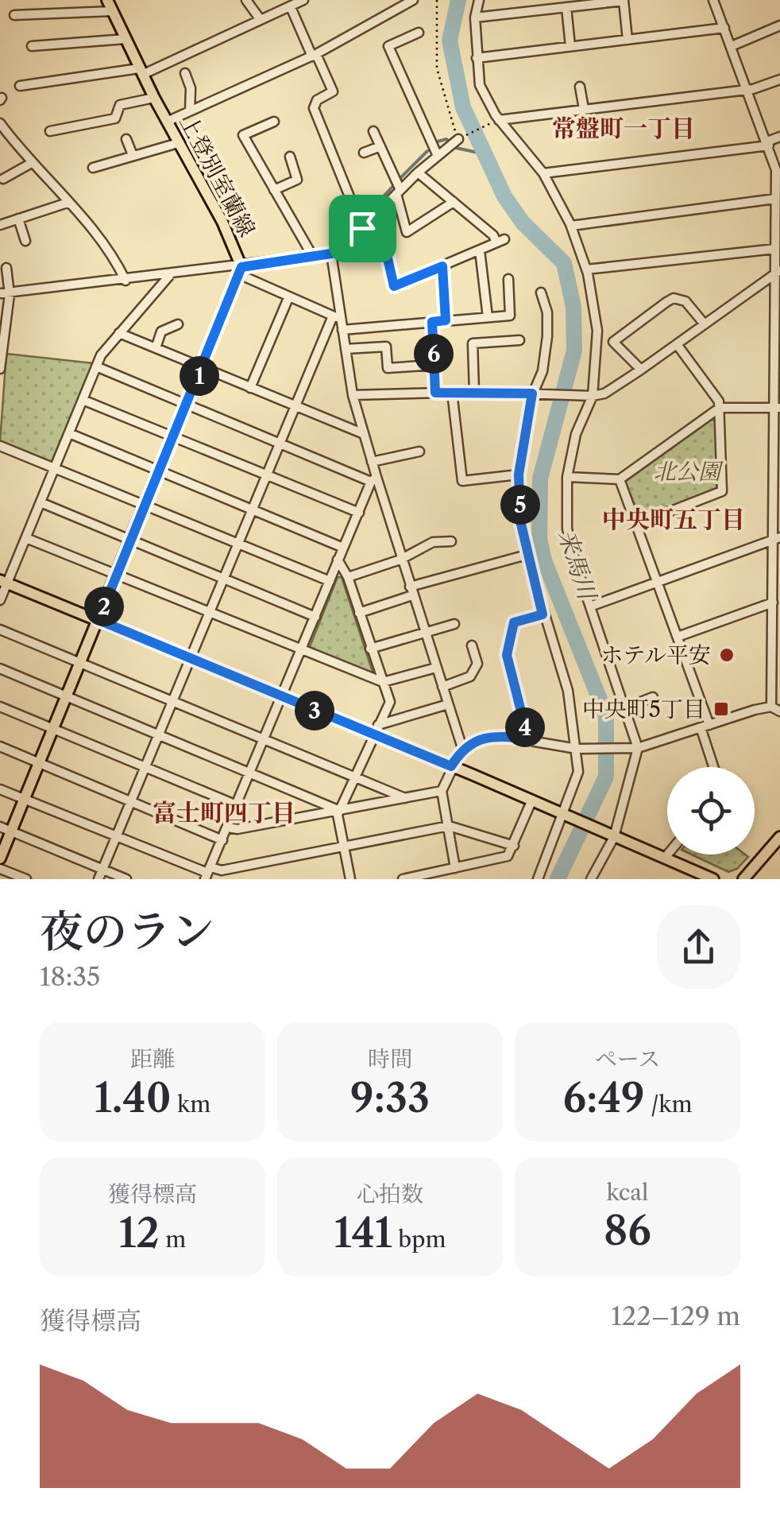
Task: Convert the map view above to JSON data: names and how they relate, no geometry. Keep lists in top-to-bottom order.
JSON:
{
  "streets": {
    "main road": ["上登別室蘭線"]
  },
  "districts": ["常盤町一丁目", "中央町五丁目", "富士町四丁目"],
  "water": ["来馬川"],
  "parks": ["北公園"],
  "places": {
    "other": ["ホテル平安"],
    "transit": ["中央町5丁目"]
  },
  "page": {
    "pins": [
      "6",
      "1",
      "5",
      "2",
      "3",
      "4"
    ],
    "heading": ["夜のラン", "18:35"],
    "stats": [
      ["距離", "1.40 km"],
      ["時間", "9:33"],
      ["ペース", "6:49 /km"],
      ["獲得標高", "12 m"],
      ["心拍数", "141 bpm"],
      ["kcal", "86"]
    ],
    "chart": ["獲得標高", "122–129 m"]
  }
}
